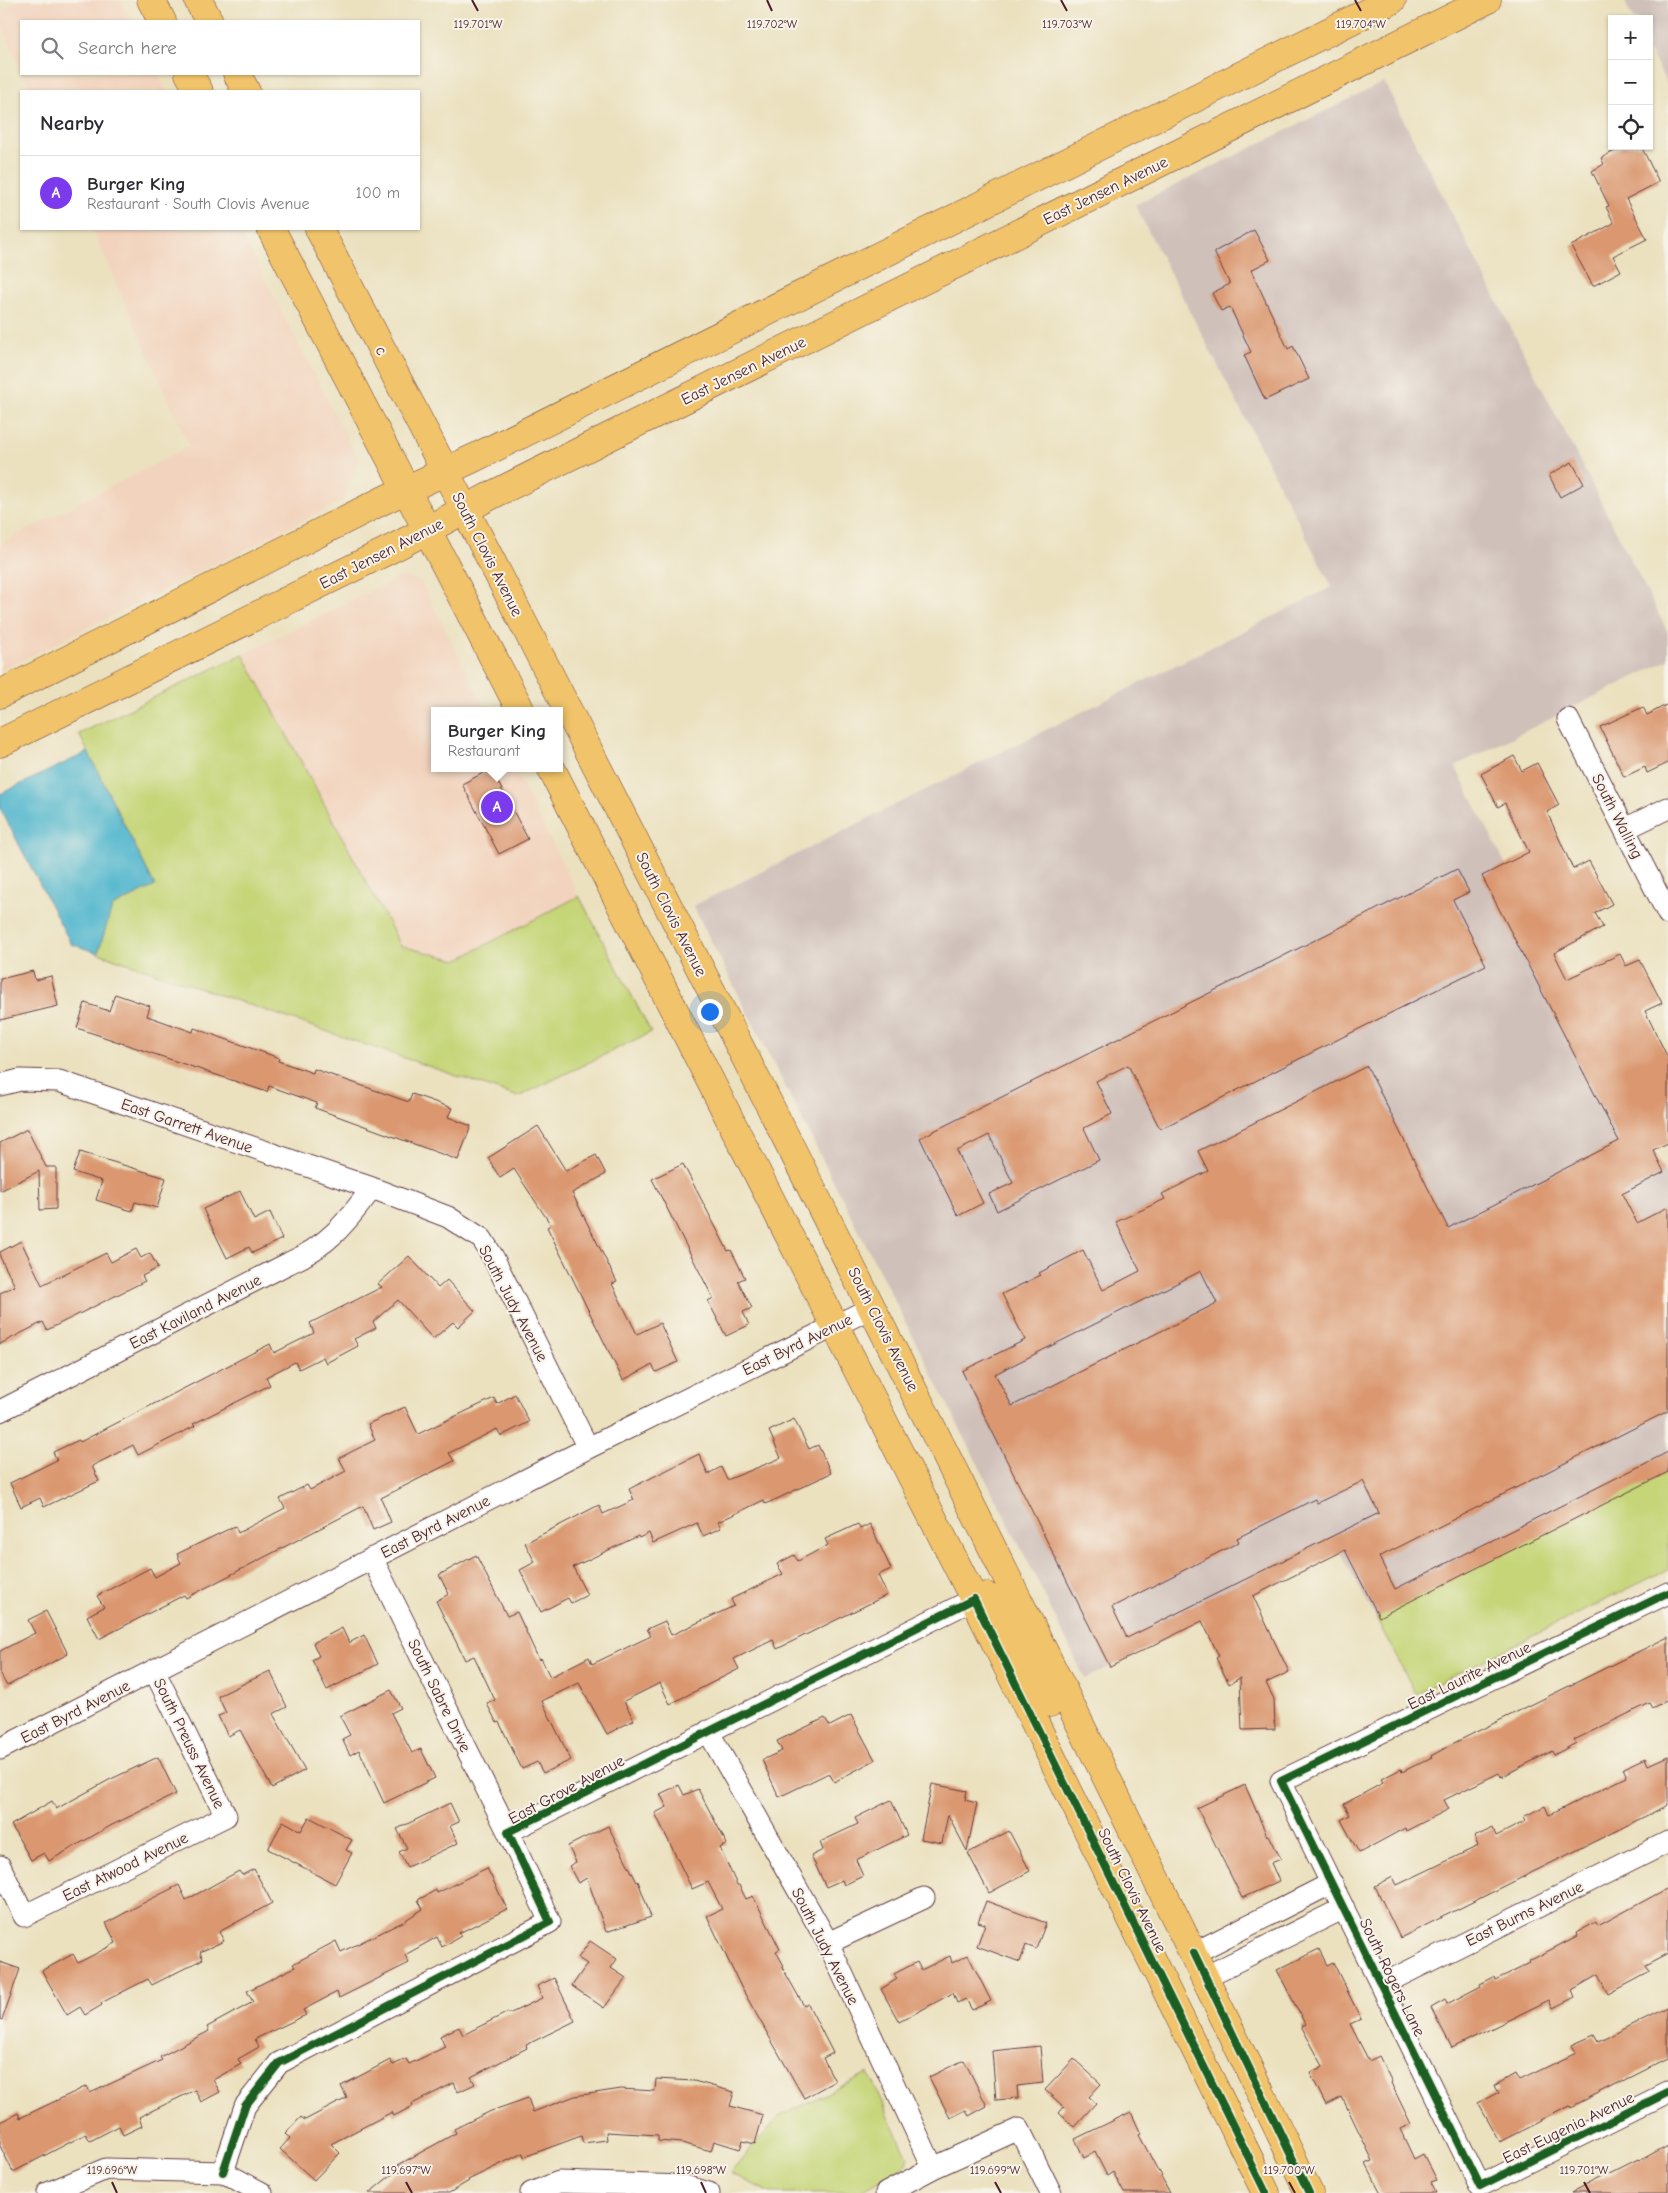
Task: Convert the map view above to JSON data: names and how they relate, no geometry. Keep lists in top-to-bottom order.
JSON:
{
  "streets": {
    "main road": ["East Jensen Avenue", "c", "South Clovis Avenue"],
    "street": [
      "South Walling",
      "East Garrett Avenue",
      "South Judy Avenue",
      "East Kaviland Avenue",
      "East Byrd Avenue",
      "East Laurite Avenue",
      "South Sabre Drive",
      "South Preuss Avenue",
      "East Grove Avenue",
      "East Atwood Avenue",
      "East Burns Avenue",
      "South Rogers Lane",
      "East Eugenia Avenue"
    ]
  },
  "crossings": [
    ["East Jensen Avenue", "South Clovis Avenue"],
    ["c", "South Clovis Avenue"],
    ["South Clovis Avenue", "East Byrd Avenue"],
    ["South Clovis Avenue", "East Grove Avenue"],
    ["East Garrett Avenue", "South Judy Avenue"],
    ["East Garrett Avenue", "East Kaviland Avenue"],
    ["South Judy Avenue", "East Kaviland Avenue"],
    ["South Judy Avenue", "East Byrd Avenue"],
    ["South Judy Avenue", "East Grove Avenue"],
    ["East Byrd Avenue", "South Sabre Drive"],
    ["East Byrd Avenue", "South Preuss Avenue"],
    ["East Laurite Avenue", "South Rogers Lane"],
    ["South Sabre Drive", "East Grove Avenue"],
    ["South Preuss Avenue", "East Atwood Avenue"],
    ["East Burns Avenue", "South Rogers Lane"],
    ["South Rogers Lane", "East Eugenia Avenue"]
  ],
  "page": {
    "map_buttons": ["+", "−"],
    "search": "Search here",
    "heading": "Nearby",
    "list": [
      {
        "mark": "A",
        "name": "Burger King",
        "note": "Restaurant · South Clovis Avenue",
        "value": "100 m"
      }
    ],
    "popup": ["Burger King", "Restaurant"],
    "pins": "A"
  },
  "coordinates": [
    "119.701°W",
    "119.702°W",
    "119.703°W",
    "119.704°W",
    "119.696°W",
    "119.697°W",
    "119.698°W",
    "119.699°W",
    "119.700°W"
  ]
}
